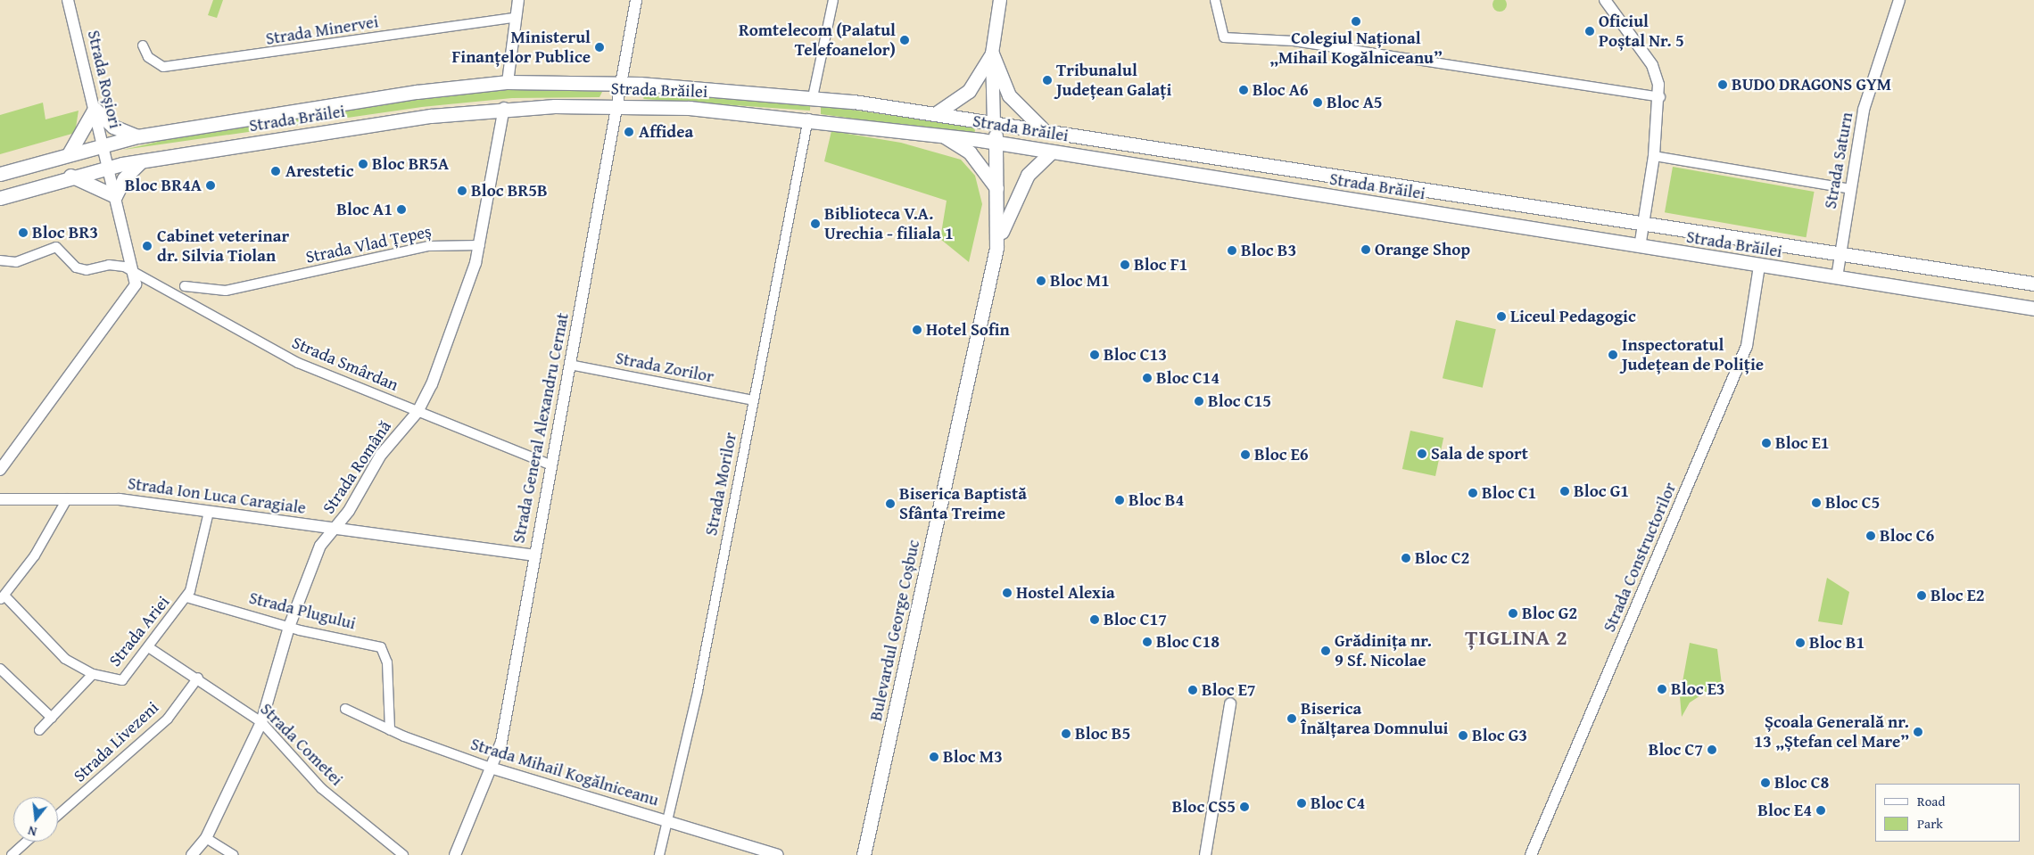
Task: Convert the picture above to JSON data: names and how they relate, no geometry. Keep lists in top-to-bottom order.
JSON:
{
  "streets": {
    "main road": ["Strada Brăilei", "Bulevardul George Coșbuc"],
    "street": [
      "Strada Minervei",
      "Strada Roșiori",
      "Strada Saturn",
      "Strada Vlad Țepeș",
      "Strada Smârdan",
      "Strada Zorilor",
      "Strada General Alexandru Cernat",
      "Strada Română",
      "Strada Morilor",
      "Strada Ion Luca Caragiale",
      "Strada Constructorilor",
      "Strada Plugului",
      "Strada Ariei",
      "Strada Livezeni",
      "Strada Cometei",
      "Strada Mihail Kogălniceanu"
    ]
  },
  "crossings": [
    ["Strada Roșiori", "Strada Brăilei"],
    ["Strada Brăilei", "Strada Saturn"],
    ["Strada Brăilei", "Strada General Alexandru Cernat"],
    ["Strada Brăilei", "Strada Română"],
    ["Strada Brăilei", "Strada Morilor"],
    ["Strada Brăilei", "Strada Constructorilor"],
    ["Strada Brăilei", "Bulevardul George Coșbuc"],
    ["Strada Vlad Țepeș", "Strada Română"],
    ["Strada Smârdan", "Strada General Alexandru Cernat"],
    ["Strada Smârdan", "Strada Română"],
    ["Strada Zorilor", "Strada General Alexandru Cernat"],
    ["Strada Zorilor", "Strada Morilor"],
    ["Strada General Alexandru Cernat", "Strada Ion Luca Caragiale"],
    ["Strada General Alexandru Cernat", "Strada Mihail Kogălniceanu"],
    ["Strada Română", "Strada Ion Luca Caragiale"],
    ["Strada Română", "Strada Plugului"],
    ["Strada Română", "Strada Cometei"],
    ["Strada Morilor", "Strada Mihail Kogălniceanu"],
    ["Strada Ion Luca Caragiale", "Strada Ariei"],
    ["Strada Plugului", "Strada Ariei"],
    ["Strada Plugului", "Strada Mihail Kogălniceanu"],
    ["Strada Ariei", "Strada Cometei"],
    ["Strada Livezeni", "Strada Cometei"]
  ],
  "districts": ["ȚIGLINA 2"],
  "places": [
    "Colegiul Național „Mihail Kogălniceanu”",
    "Oficiul Poștal Nr. 5",
    "Romtelecom (Palatul Telefoanelor)",
    "Ministerul Finanțelor Publice",
    "Tribunalul Județean Galați",
    "BUDO DRAGONS GYM",
    "Bloc A6",
    "Bloc A5",
    "Affidea",
    "Bloc BR5A",
    "Arestetic",
    "Bloc BR4A",
    "Bloc BR5B",
    "Bloc A1",
    "Biblioteca V.A. Urechia - filiala 1",
    "Bloc BR3",
    "Cabinet veterinar dr. Silvia Tiolan",
    "Orange Shop",
    "Bloc B3",
    "Bloc F1",
    "Bloc M1",
    "Liceul Pedagogic",
    "Hotel Sofin",
    "Bloc C13",
    "Inspectoratul Județean de Poliție",
    "Bloc C14",
    "Bloc C15",
    "Bloc E1",
    "Sala de sport",
    "Bloc E6",
    "Bloc G1",
    "Bloc C1",
    "Bloc B4",
    "Bloc C5",
    "Biserica Baptistă Sfânta Treime",
    "Bloc C6",
    "Bloc C2",
    "Hostel Alexia",
    "Bloc E2",
    "Bloc G2",
    "Bloc C17",
    "Bloc C18",
    "Bloc B1",
    "Grădinița nr. 9 Sf. Nicolae",
    "Bloc E3",
    "Bloc E7",
    "Biserica Înălțarea Domnului",
    "Școala Generală nr. 13 „Ștefan cel Mare”",
    "Bloc B5",
    "Bloc G3",
    "Bloc C7",
    "Bloc M3",
    "Bloc C8",
    "Bloc C4",
    "Bloc CS5",
    "Bloc E4"
  ],
  "legend": ["Road", "Park"],
  "north": "bottom"
}
